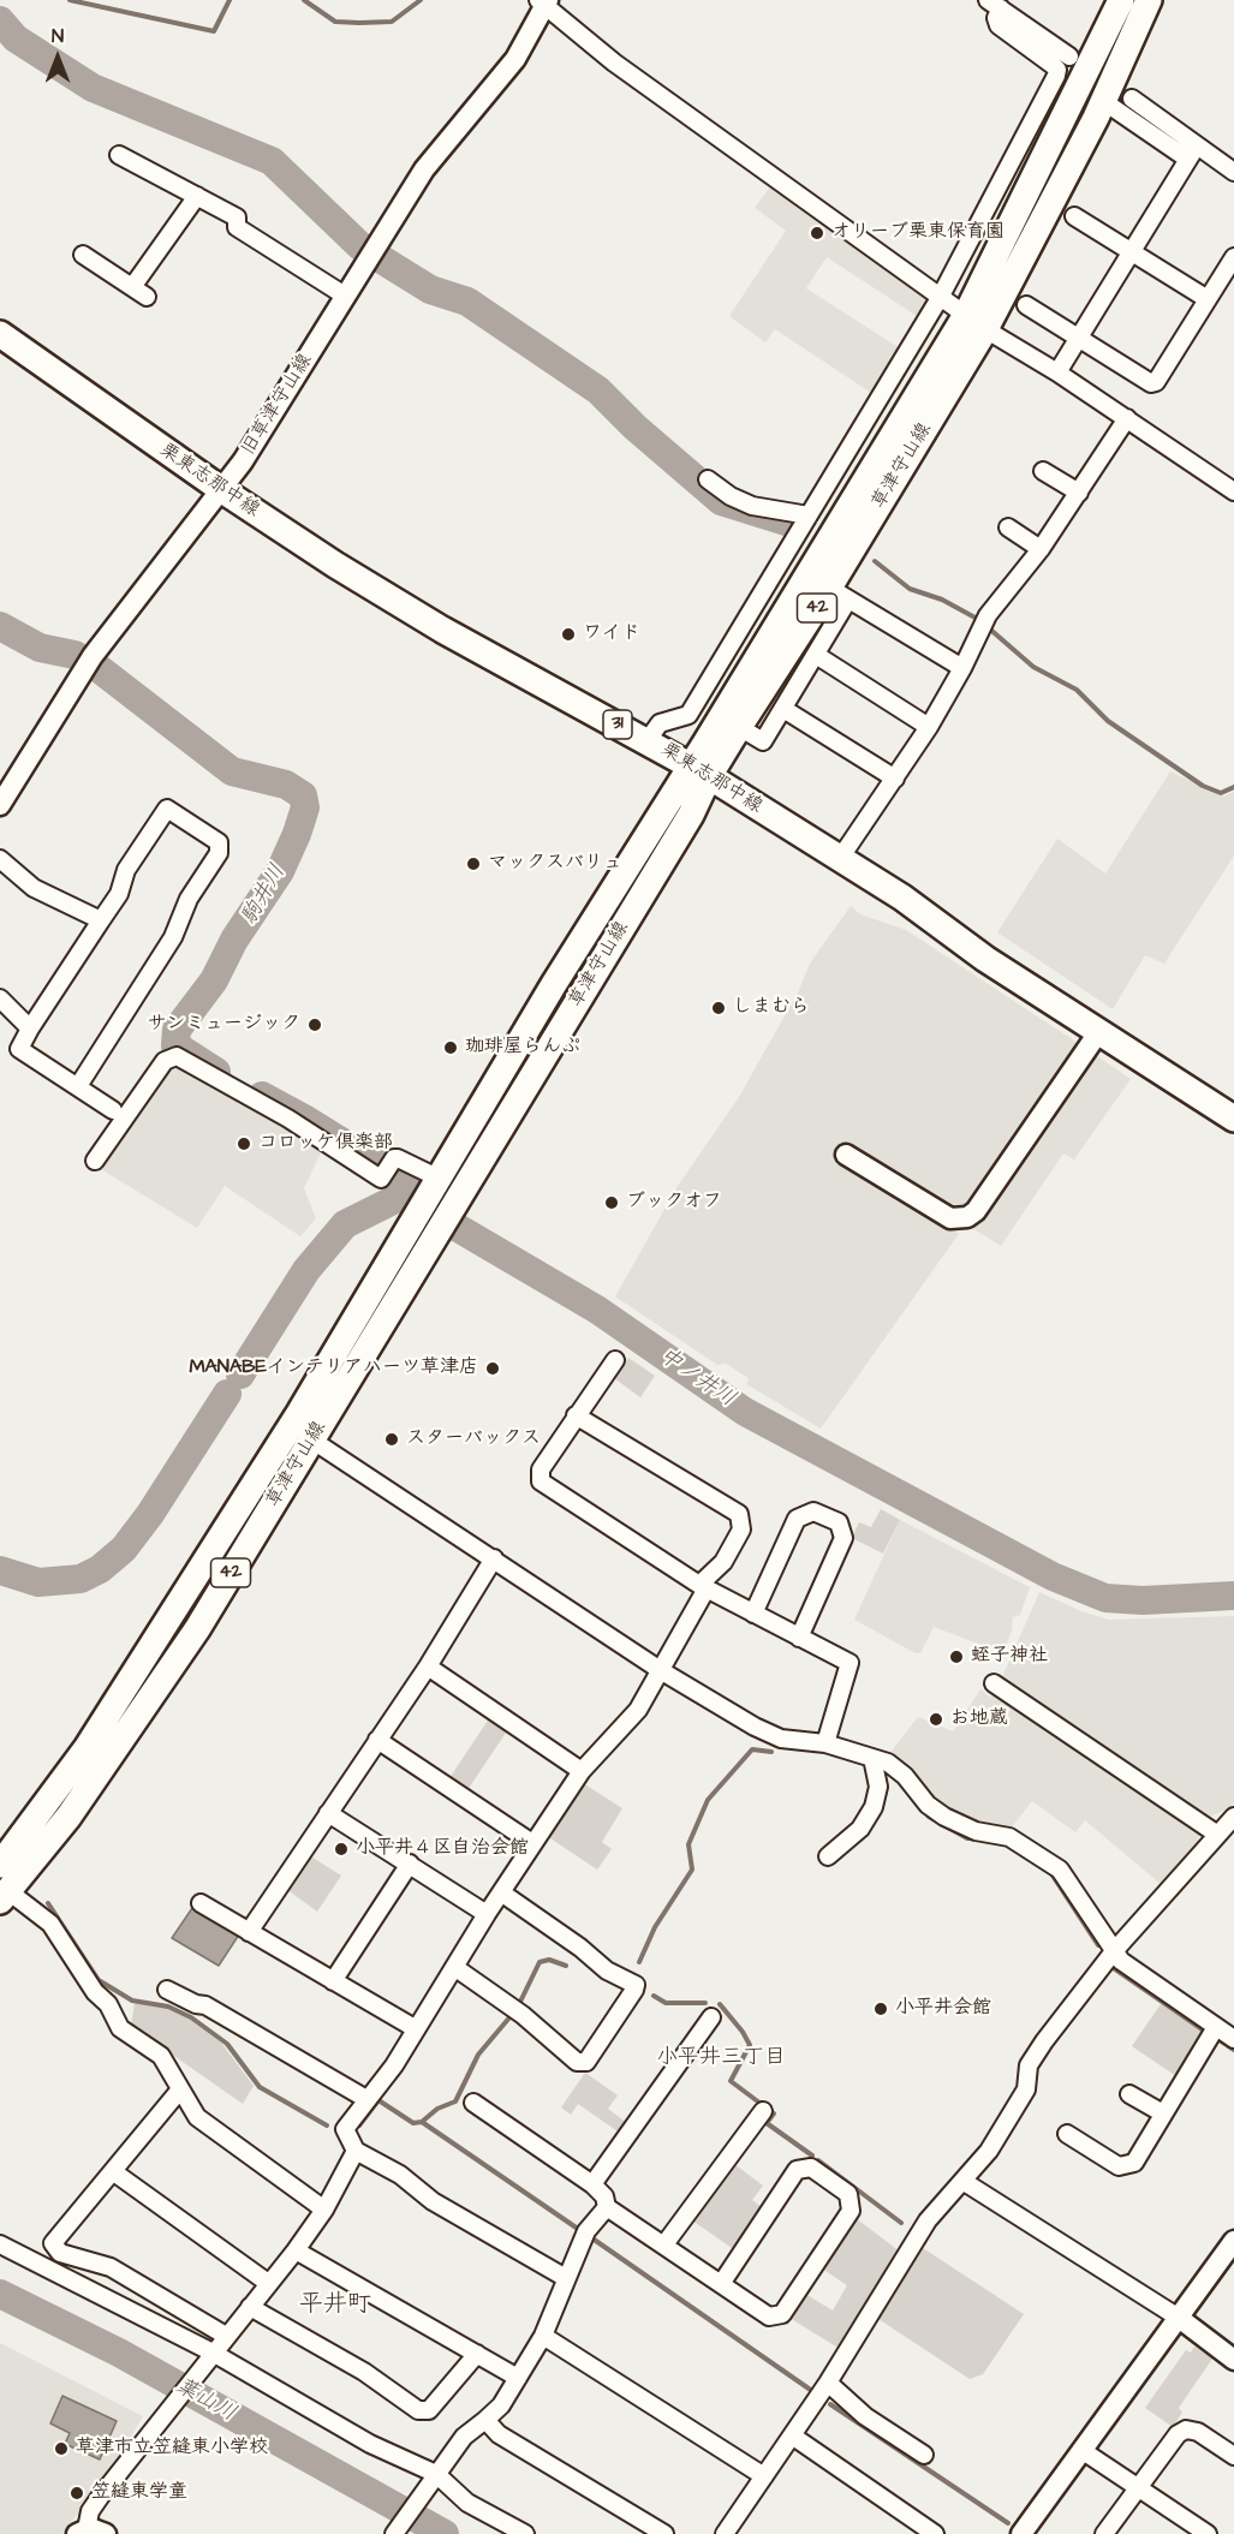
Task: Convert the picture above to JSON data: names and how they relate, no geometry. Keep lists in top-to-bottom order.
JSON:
{
  "streets": {
    "main road": [
      "草津守山線",
      "栗東志那中線",
      "42",
      "31"
    ],
    "street": ["旧草津守山線"]
  },
  "crossings": [
    ["旧草津守山線", "栗東志那中線"],
    ["草津守山線", "栗東志那中線"]
  ],
  "districts": ["小平井三丁目", "平井町"],
  "water": ["駒井川", "中ノ井川", "葉山川"],
  "places": [
    "オリーブ栗東保育園",
    "ワイド",
    "マックスバリュ",
    "しまむら",
    "サンミュージック",
    "珈琲屋らんぷ",
    "コロッケ倶楽部",
    "ブックオフ",
    "MANABEインテリアハーツ草津店",
    "スターバックス",
    "蛭子神社",
    "お地蔵",
    "小平井４区自治会館",
    "小平井会館",
    "草津市立笠縫東小学校",
    "笠縫東学童"
  ],
  "north": "top"
}
